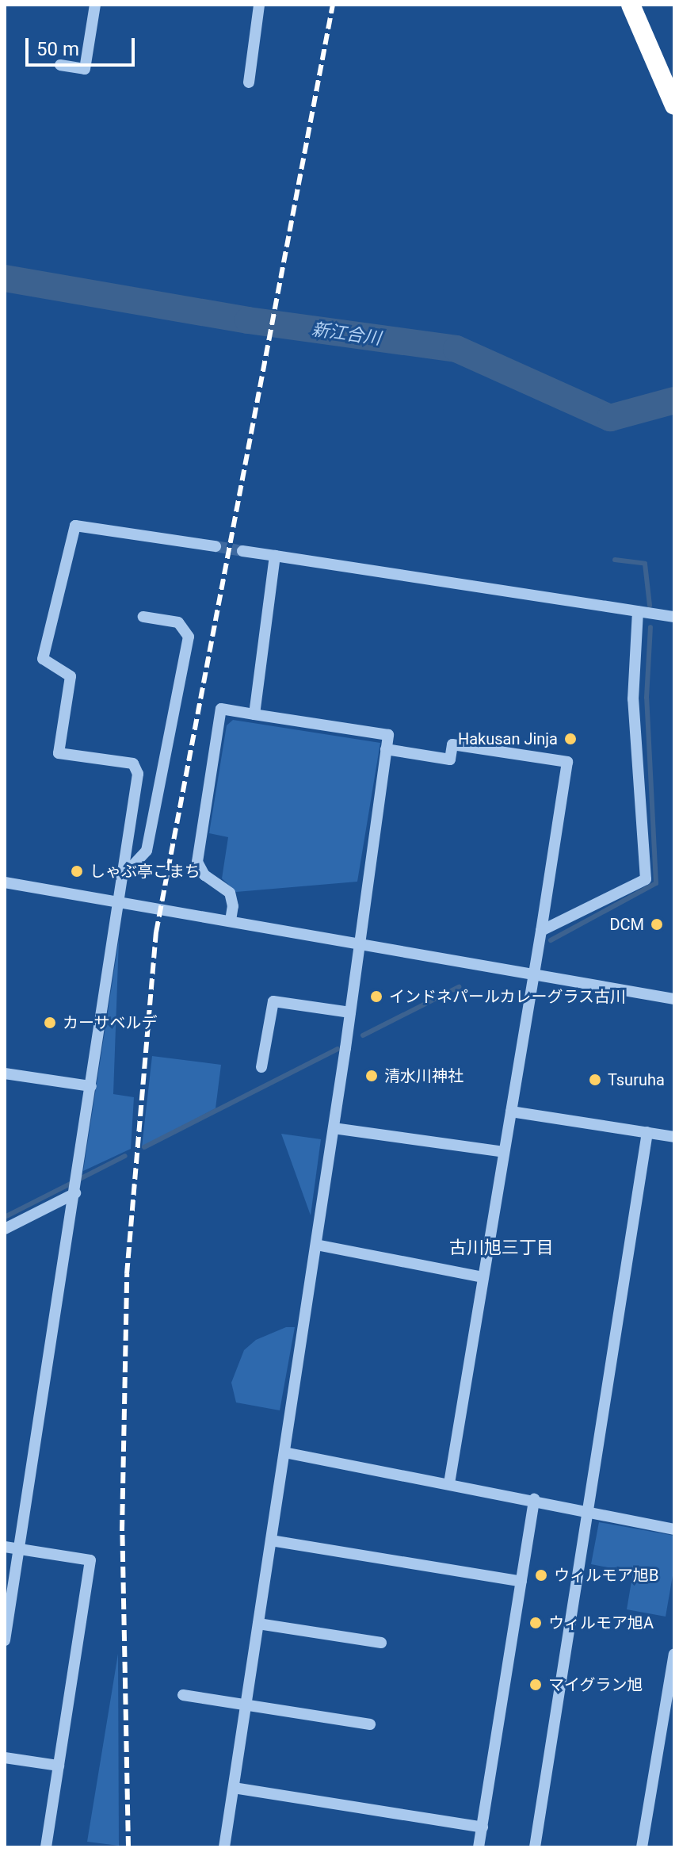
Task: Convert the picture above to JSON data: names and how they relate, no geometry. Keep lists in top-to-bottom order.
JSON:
{
  "districts": ["古川旭三丁目"],
  "water": ["新江合川"],
  "places": [
    "Hakusan Jinja",
    "しゃぶ亭こまち",
    "DCM",
    "インドネパールカレーグラス古川",
    "カーサベルデ",
    "清水川神社",
    "Tsuruha",
    "ウィルモア旭B",
    "ウィルモア旭A",
    "マイグラン旭"
  ],
  "scale_bar": "50 m"
}
